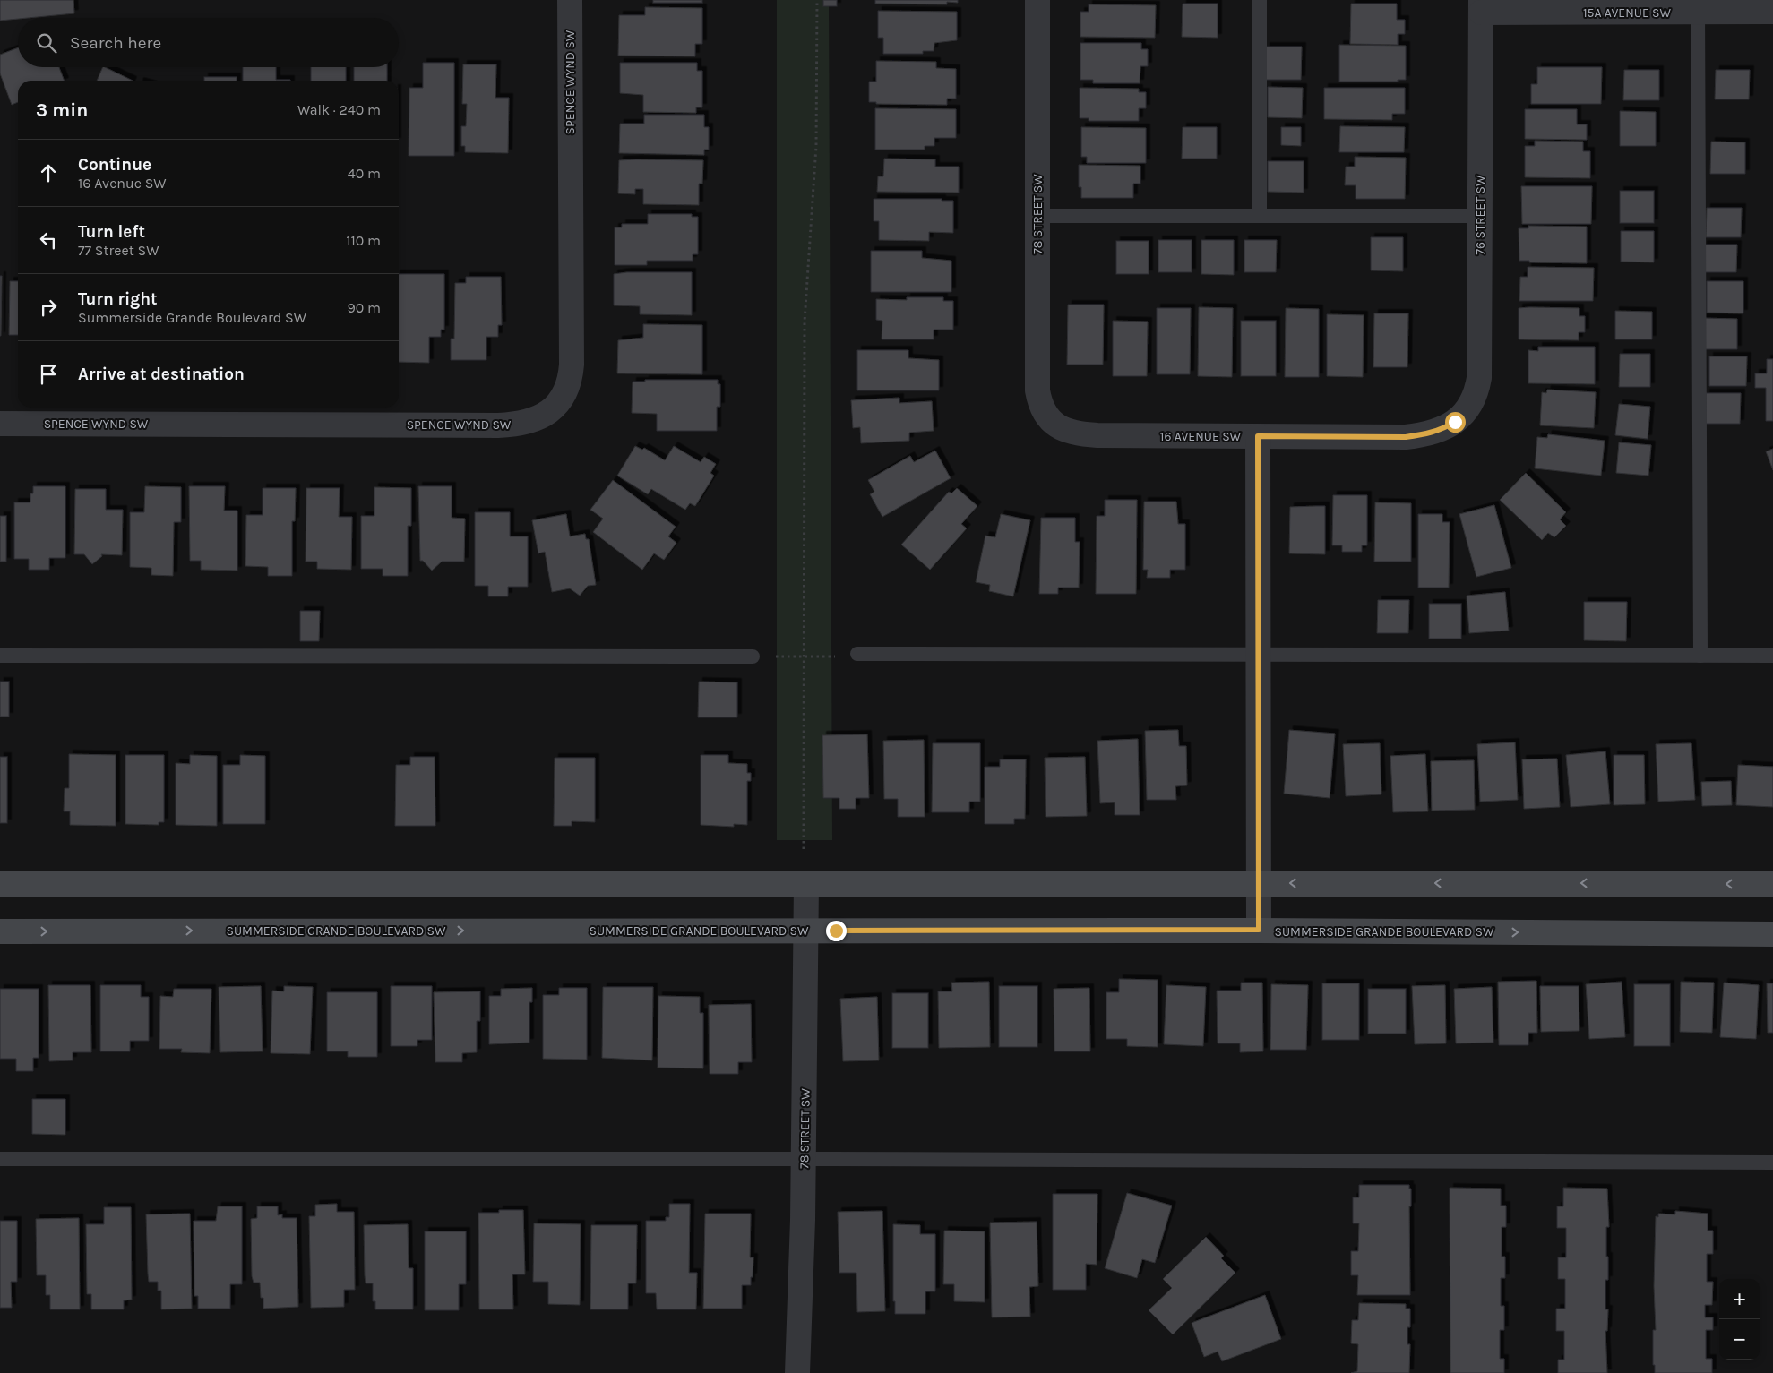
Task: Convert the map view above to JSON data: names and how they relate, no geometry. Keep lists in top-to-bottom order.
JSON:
{
  "streets": {
    "street": [
      "15A AVENUE SW",
      "SPENCE WYND SW",
      "78 STREET SW",
      "76 STREET SW",
      "16 AVENUE SW",
      "SUMMERSIDE GRANDE BOULEVARD SW"
    ]
  },
  "crossings": [
    ["15A AVENUE SW", "76 STREET SW"],
    ["78 STREET SW", "16 AVENUE SW"],
    ["78 STREET SW", "SUMMERSIDE GRANDE BOULEVARD SW"],
    ["76 STREET SW", "16 AVENUE SW"]
  ],
  "page": {
    "search": "Search here",
    "heading": ["3 min", "Walk · 240 m"],
    "list": [
      ["Continue", "16 Avenue SW", "40 m"],
      ["Turn left", "77 Street SW", "110 m"],
      ["Turn right", "Summerside Grande Boulevard SW", "90 m"],
      "Arrive at destination"
    ],
    "map_buttons": ["+", "−"]
  }
}
